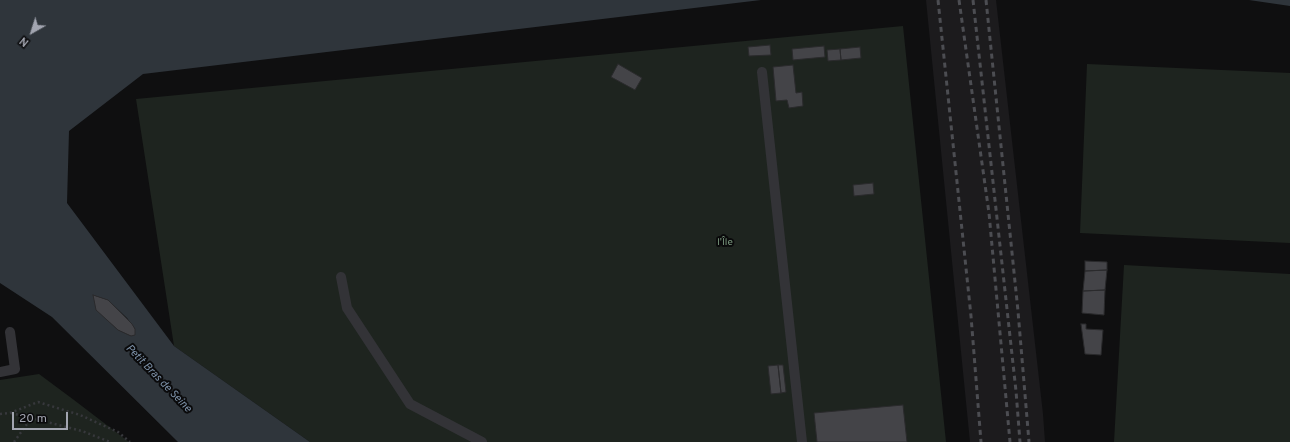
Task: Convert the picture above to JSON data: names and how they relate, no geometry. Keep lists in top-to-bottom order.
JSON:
{
  "water": ["Petit Bras de Seine"],
  "parks": ["l'Île"],
  "scale_bar": "20 m",
  "north": "bottom left"
}
